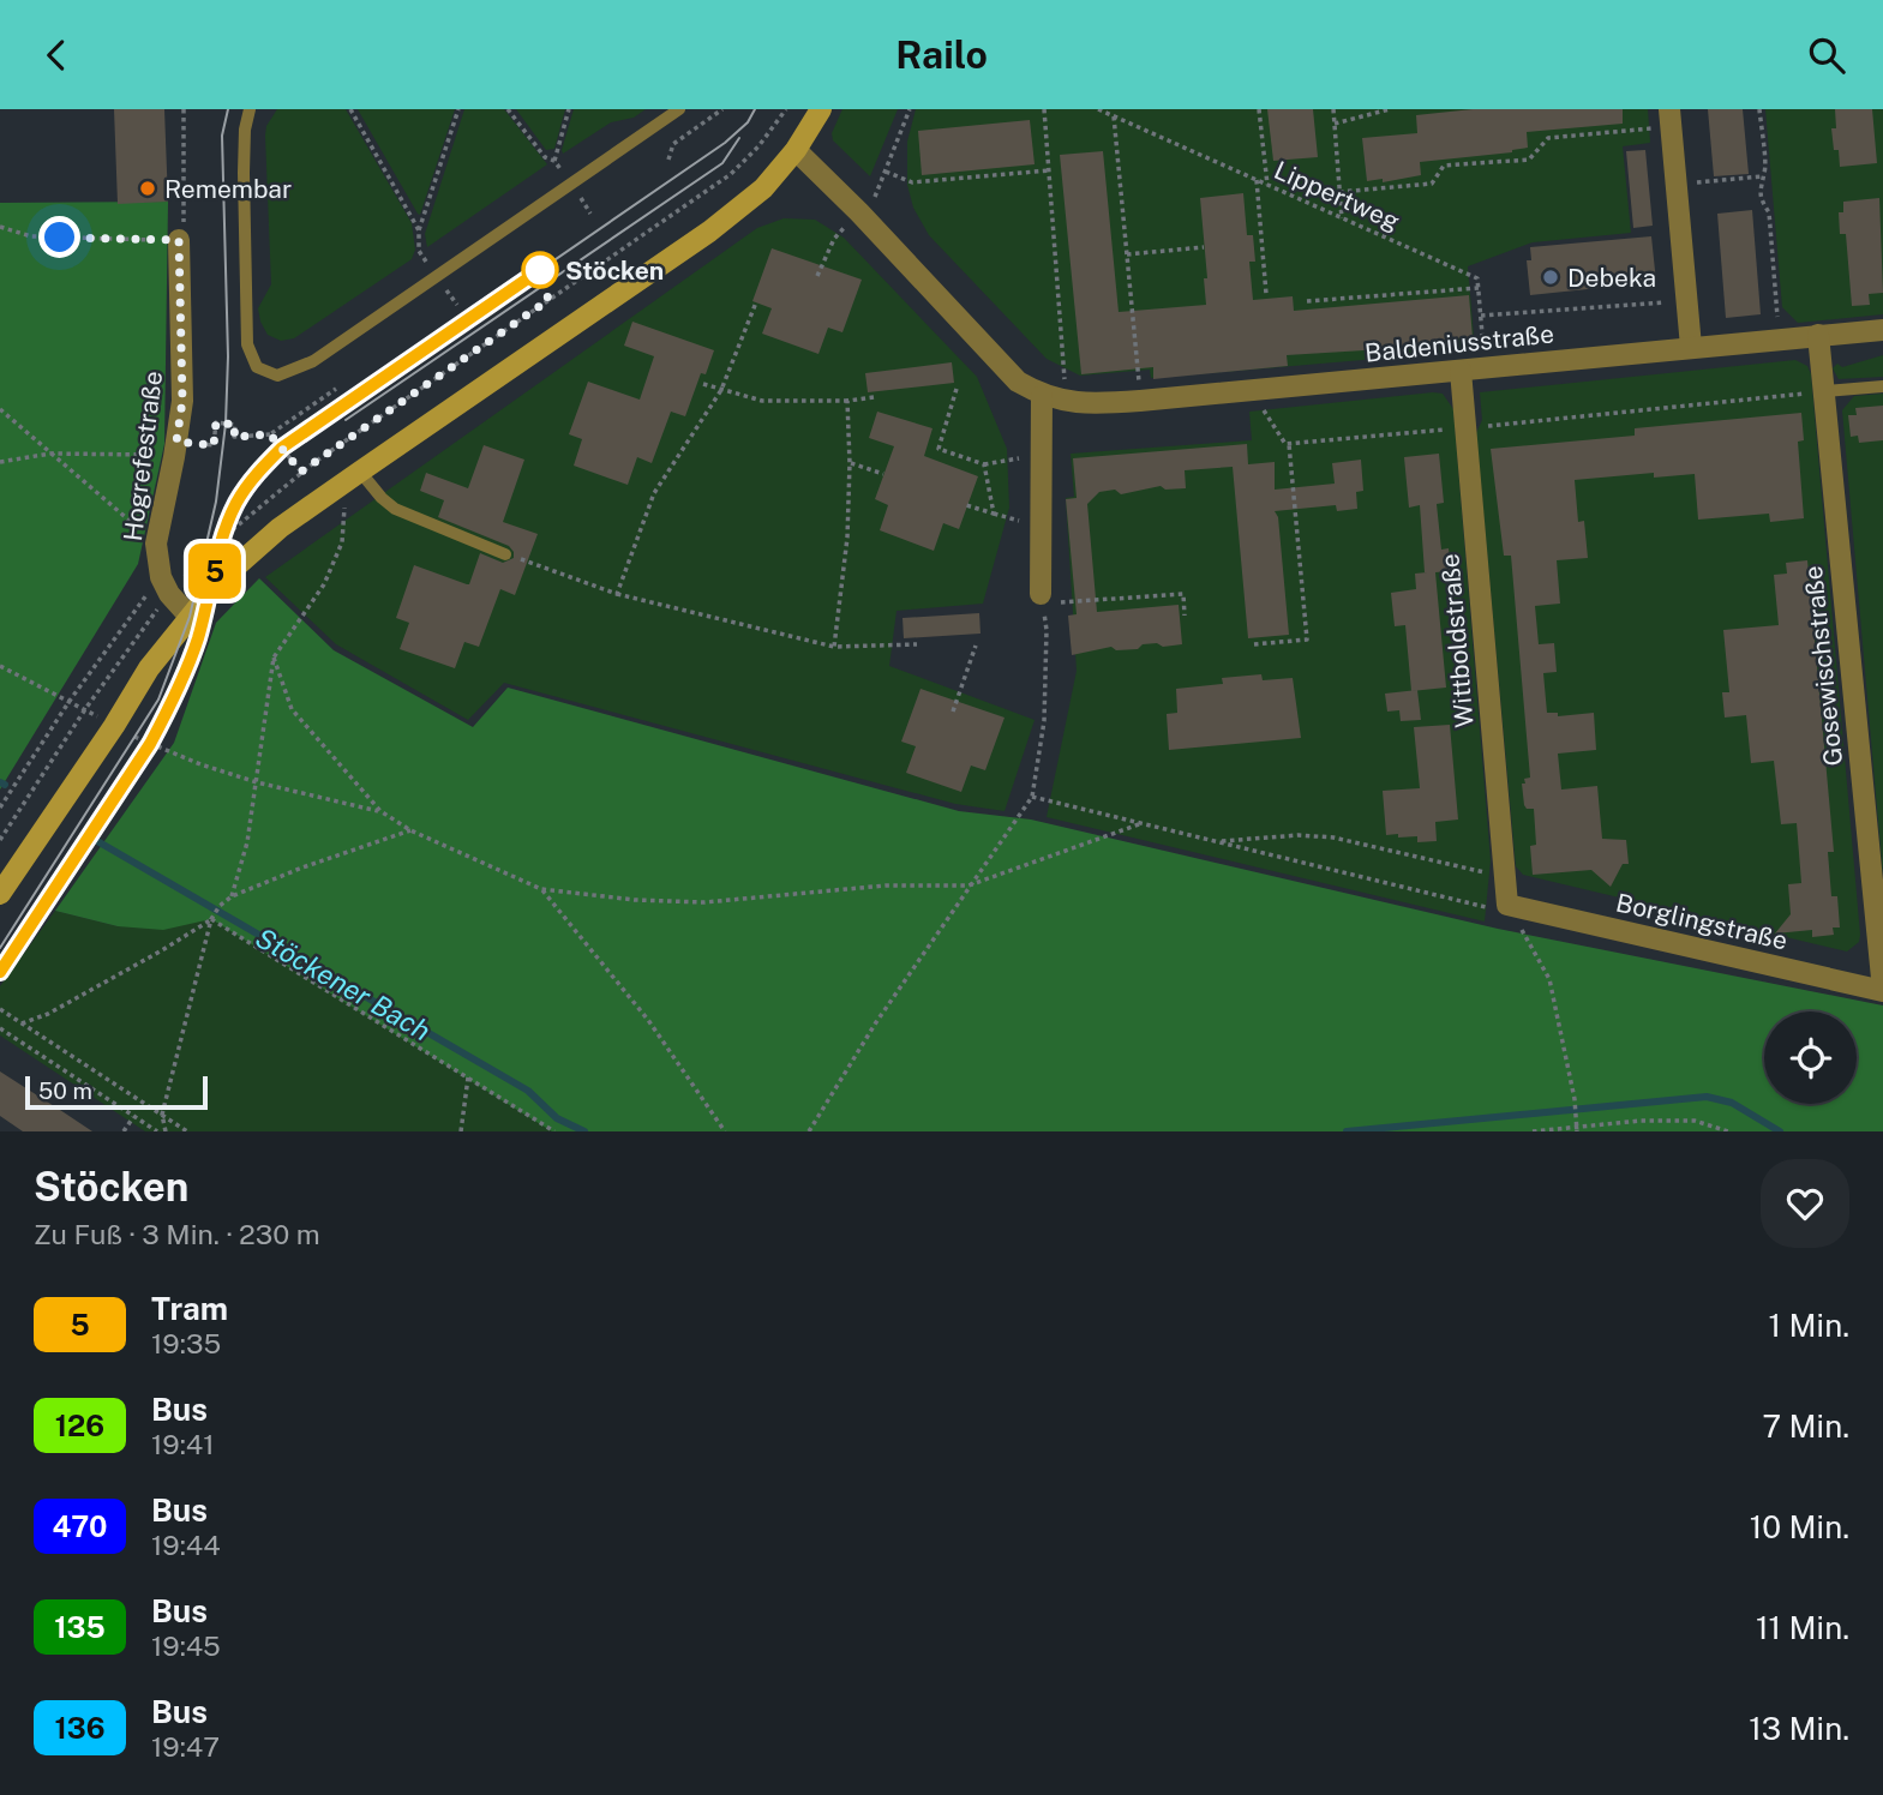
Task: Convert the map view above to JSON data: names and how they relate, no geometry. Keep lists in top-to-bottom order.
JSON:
{
  "streets": {
    "street": [
      "Baldeniusstraße",
      "Hogrefestraße",
      "Wittboldstraße",
      "Gosewischstraße",
      "Borglingstraße"
    ],
    "path": ["Lippertweg"]
  },
  "crossings": [
    ["Baldeniusstraße", "Wittboldstraße"],
    ["Baldeniusstraße", "Gosewischstraße"],
    ["Wittboldstraße", "Borglingstraße"],
    ["Gosewischstraße", "Borglingstraße"]
  ],
  "water": ["Stöckener Bach"],
  "places": ["Remembar", "Stöcken", "Debeka"],
  "lines": ["tram line 5"],
  "scale_bar": "50 m",
  "page": {
    "header": "Railo",
    "on_map": "5",
    "scale": "50 m",
    "heading": ["Stöcken", "Zu Fuß · 3 Min. · 230 m"],
    "list": [
      {
        "mark": "5",
        "name": "Tram",
        "note": "19:35",
        "value": "1 Min."
      },
      {
        "mark": "126",
        "name": "Bus",
        "note": "19:41",
        "value": "7 Min."
      },
      {
        "mark": "470",
        "name": "Bus",
        "note": "19:44",
        "value": "10 Min."
      },
      {
        "mark": "135",
        "name": "Bus",
        "note": "19:45",
        "value": "11 Min."
      },
      {
        "mark": "136",
        "name": "Bus",
        "note": "19:47",
        "value": "13 Min."
      }
    ]
  }
}
